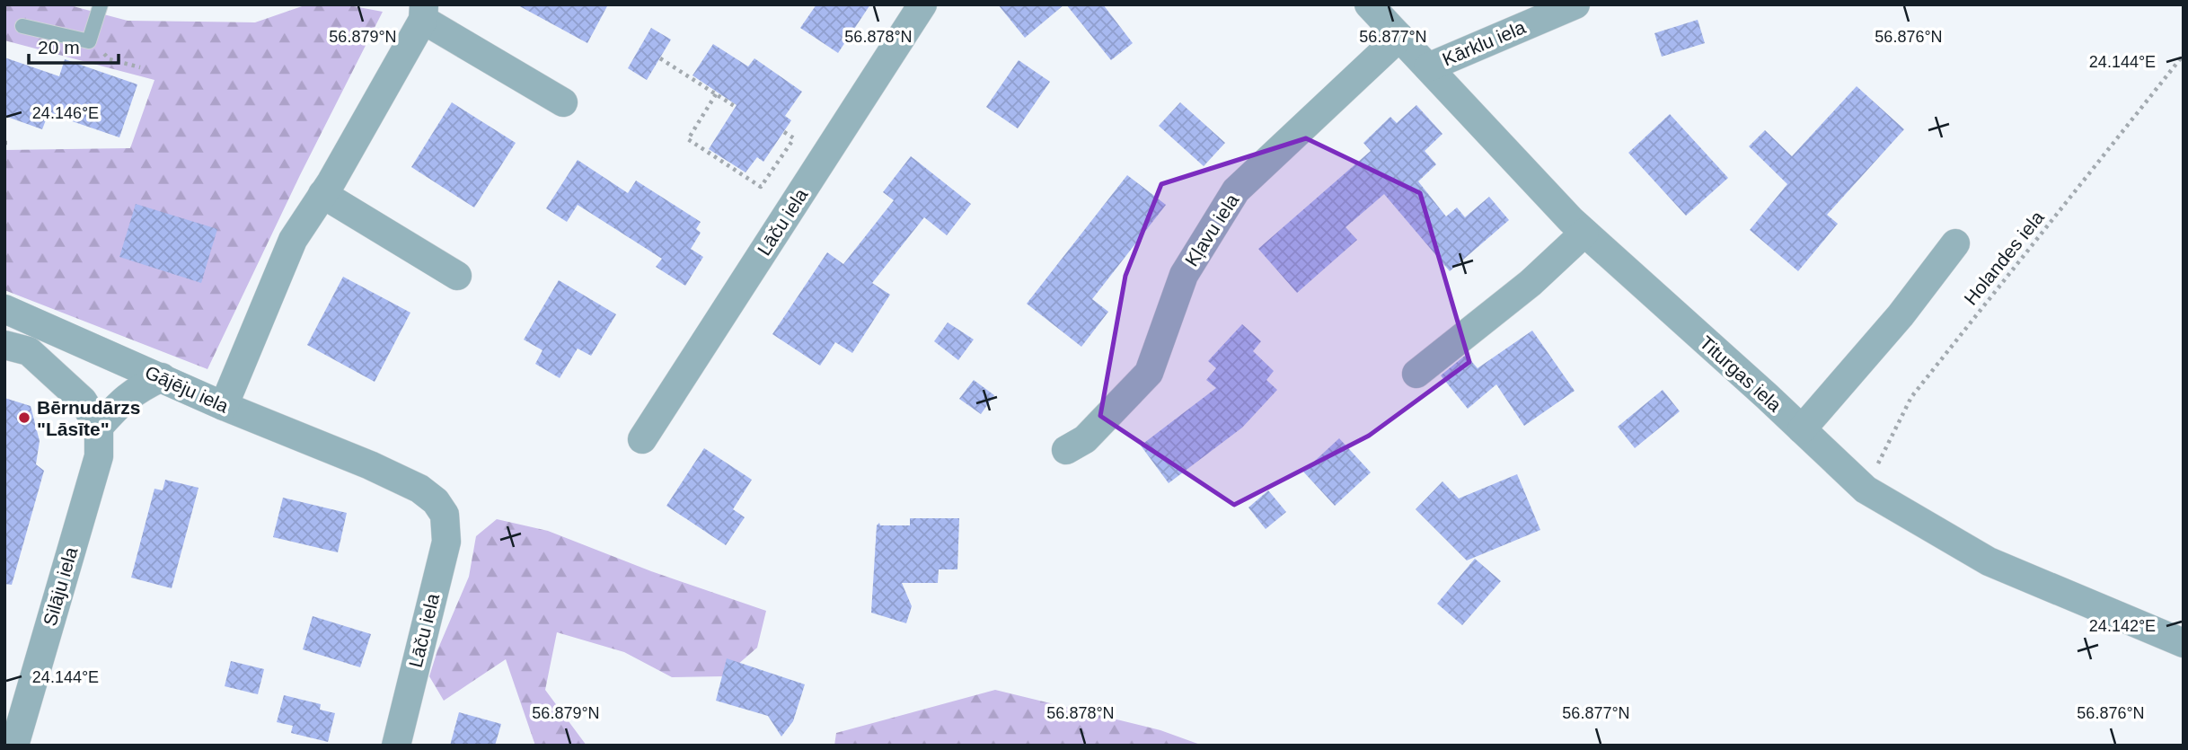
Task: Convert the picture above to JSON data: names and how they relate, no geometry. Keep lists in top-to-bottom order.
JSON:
{
  "streets": {
    "street": [
      "Kārklu iela",
      "Lāču iela",
      "Kļavu iela",
      "Titurgas iela",
      "Gājēju iela",
      "Silāju iela"
    ],
    "path": ["Holandes iela"]
  },
  "crossings": [
    ["Kārklu iela", "Titurgas iela"],
    ["Lāču iela", "Gājēju iela"],
    ["Kļavu iela", "Titurgas iela"],
    ["Holandes iela", "Titurgas iela"]
  ],
  "places": ["Bērnudārzs \"Lāsīte\""],
  "scale_bar": "20 m",
  "coordinates": [
    "56.879°N",
    "56.878°N",
    "56.877°N",
    "56.876°N",
    "24.144°E",
    "24.146°E",
    "24.142°E"
  ]
}
